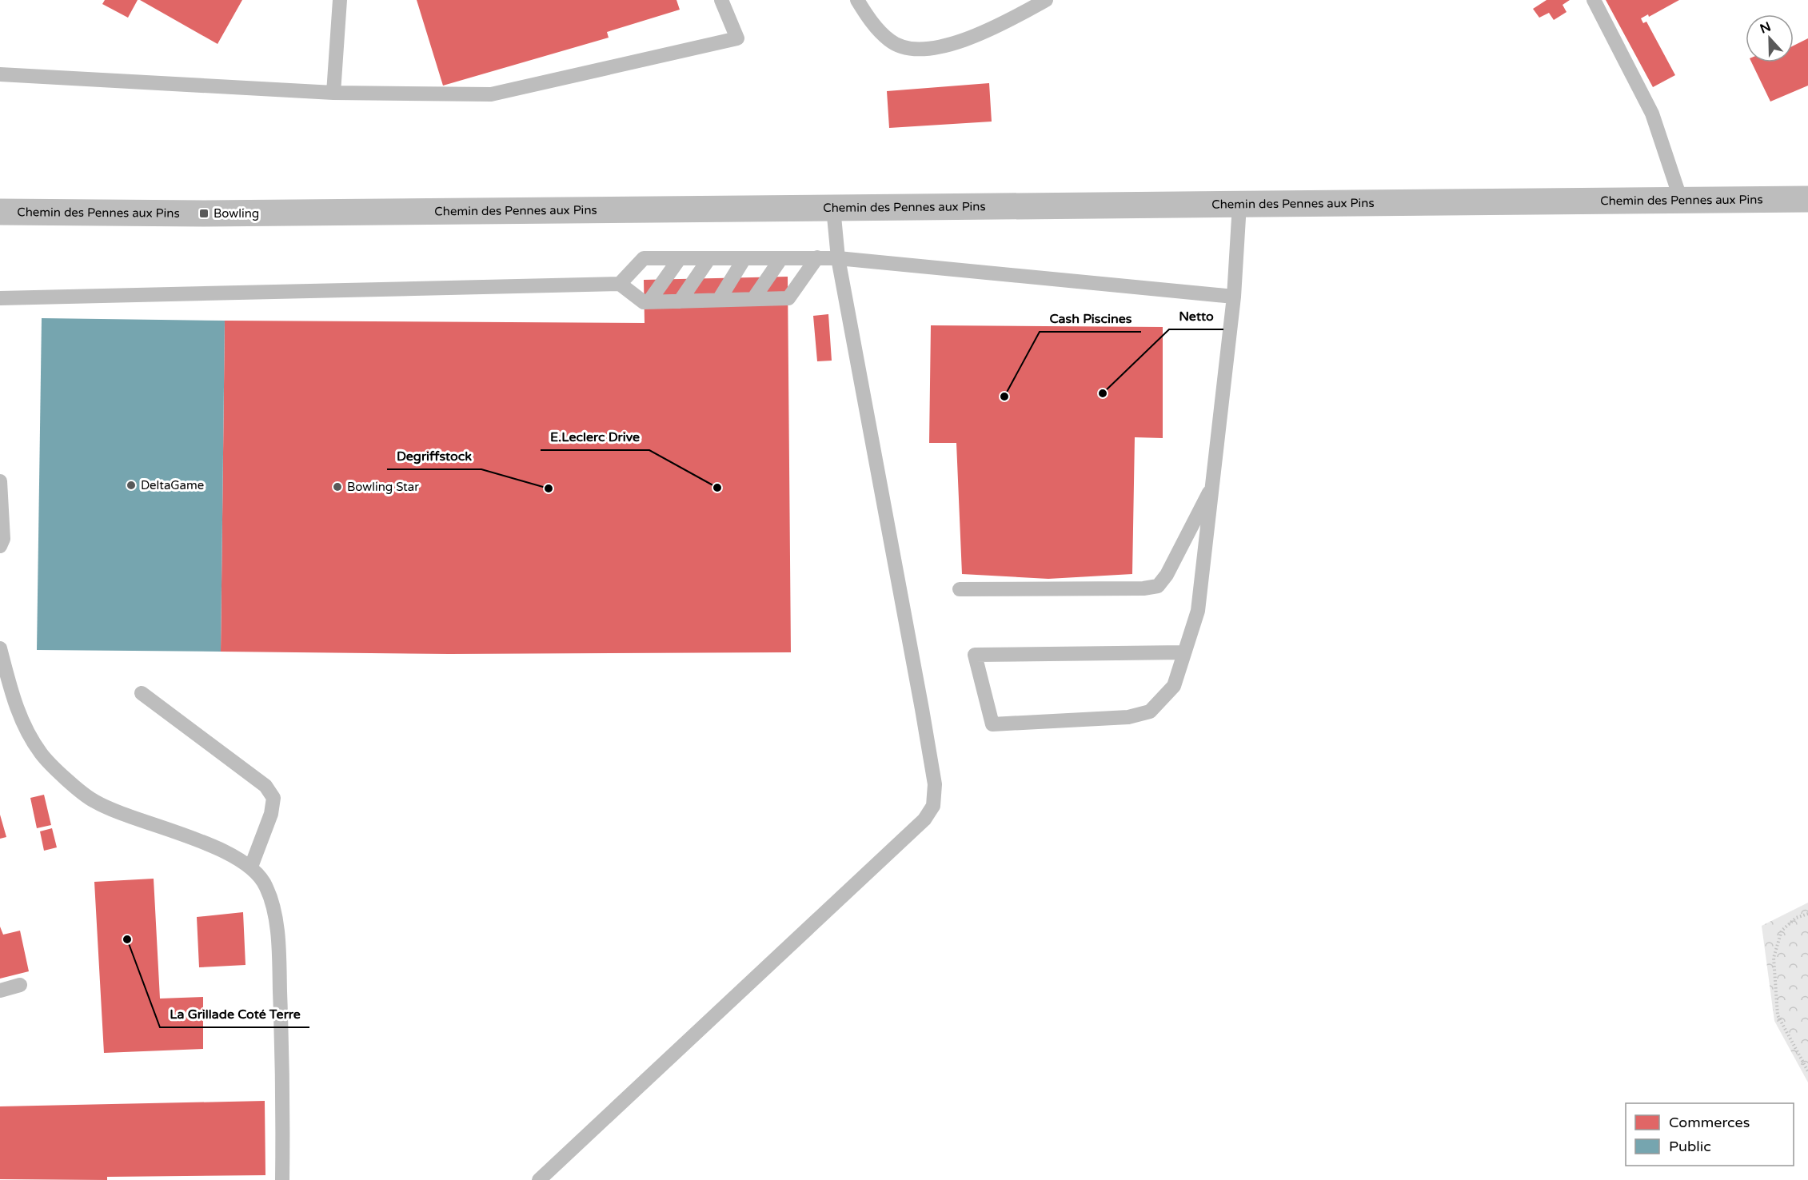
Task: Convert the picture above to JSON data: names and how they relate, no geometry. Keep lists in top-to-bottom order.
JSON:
{
  "streets": {
    "street": ["Chemin des Pennes aux Pins"]
  },
  "places": {
    "transit": ["Bowling"],
    "other": [
      "Netto",
      "Cash Piscines",
      "DeltaGame",
      "Bowling Star",
      "E.Leclerc Drive",
      "Degriffstock",
      "La Grillade Coté Terre"
    ]
  },
  "legend": ["Commerces", "Public"],
  "north": "top"
}
